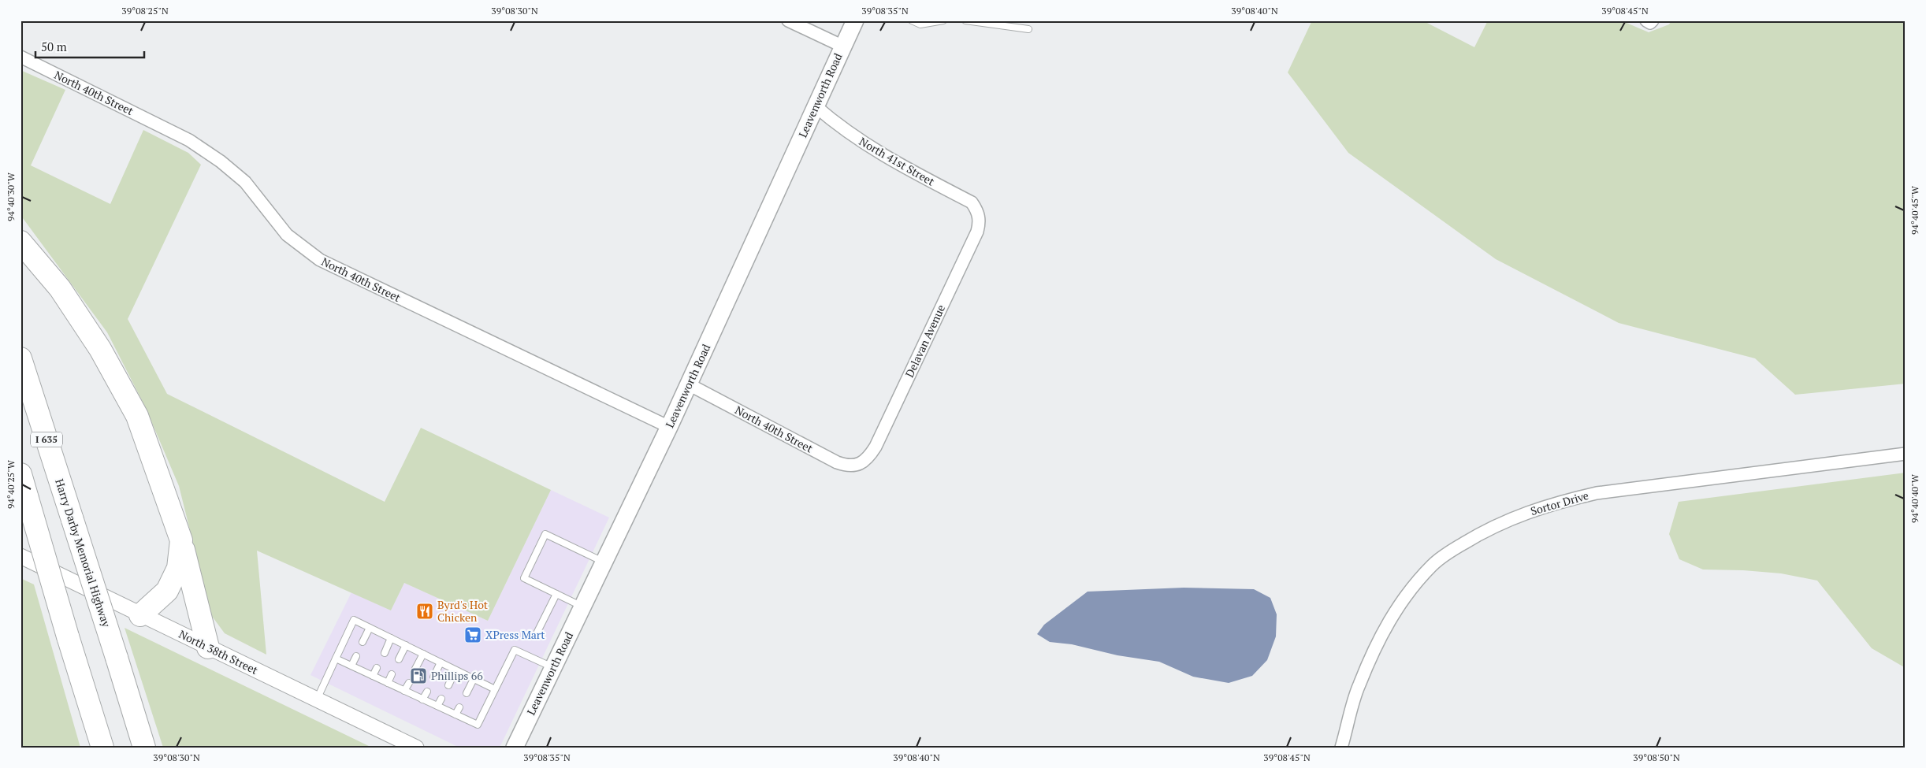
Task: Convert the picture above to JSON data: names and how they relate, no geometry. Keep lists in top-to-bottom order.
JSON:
{
  "streets": {
    "highway": ["I 635", "Harry Darby Memorial Highway"],
    "main road": ["Leavenworth Road"],
    "street": [
      "North 40th Street",
      "North 41st Street",
      "Delavan Avenue",
      "Sortor Drive",
      "North 38th Street"
    ]
  },
  "crossings": [
    ["North 40th Street", "Leavenworth Road"],
    ["North 40th Street", "Delavan Avenue"],
    ["Leavenworth Road", "North 41st Street"],
    ["North 41st Street", "Delavan Avenue"]
  ],
  "places": {
    "restaurant": ["Byrd's Hot Chicken"],
    "supermarket": ["XPress Mart"],
    "fuel station": ["Phillips 66"]
  },
  "scale_bar": "50 m",
  "coordinates": [
    "39°08'25\"N",
    "39°08'30\"N",
    "39°08'35\"N",
    "39°08'40\"N",
    "39°08'45\"N",
    "94°40'30\"W",
    "94°40'45\"W",
    "94°40'25\"W",
    "94°40'40\"W",
    "39°08'50\"N"
  ]
}
